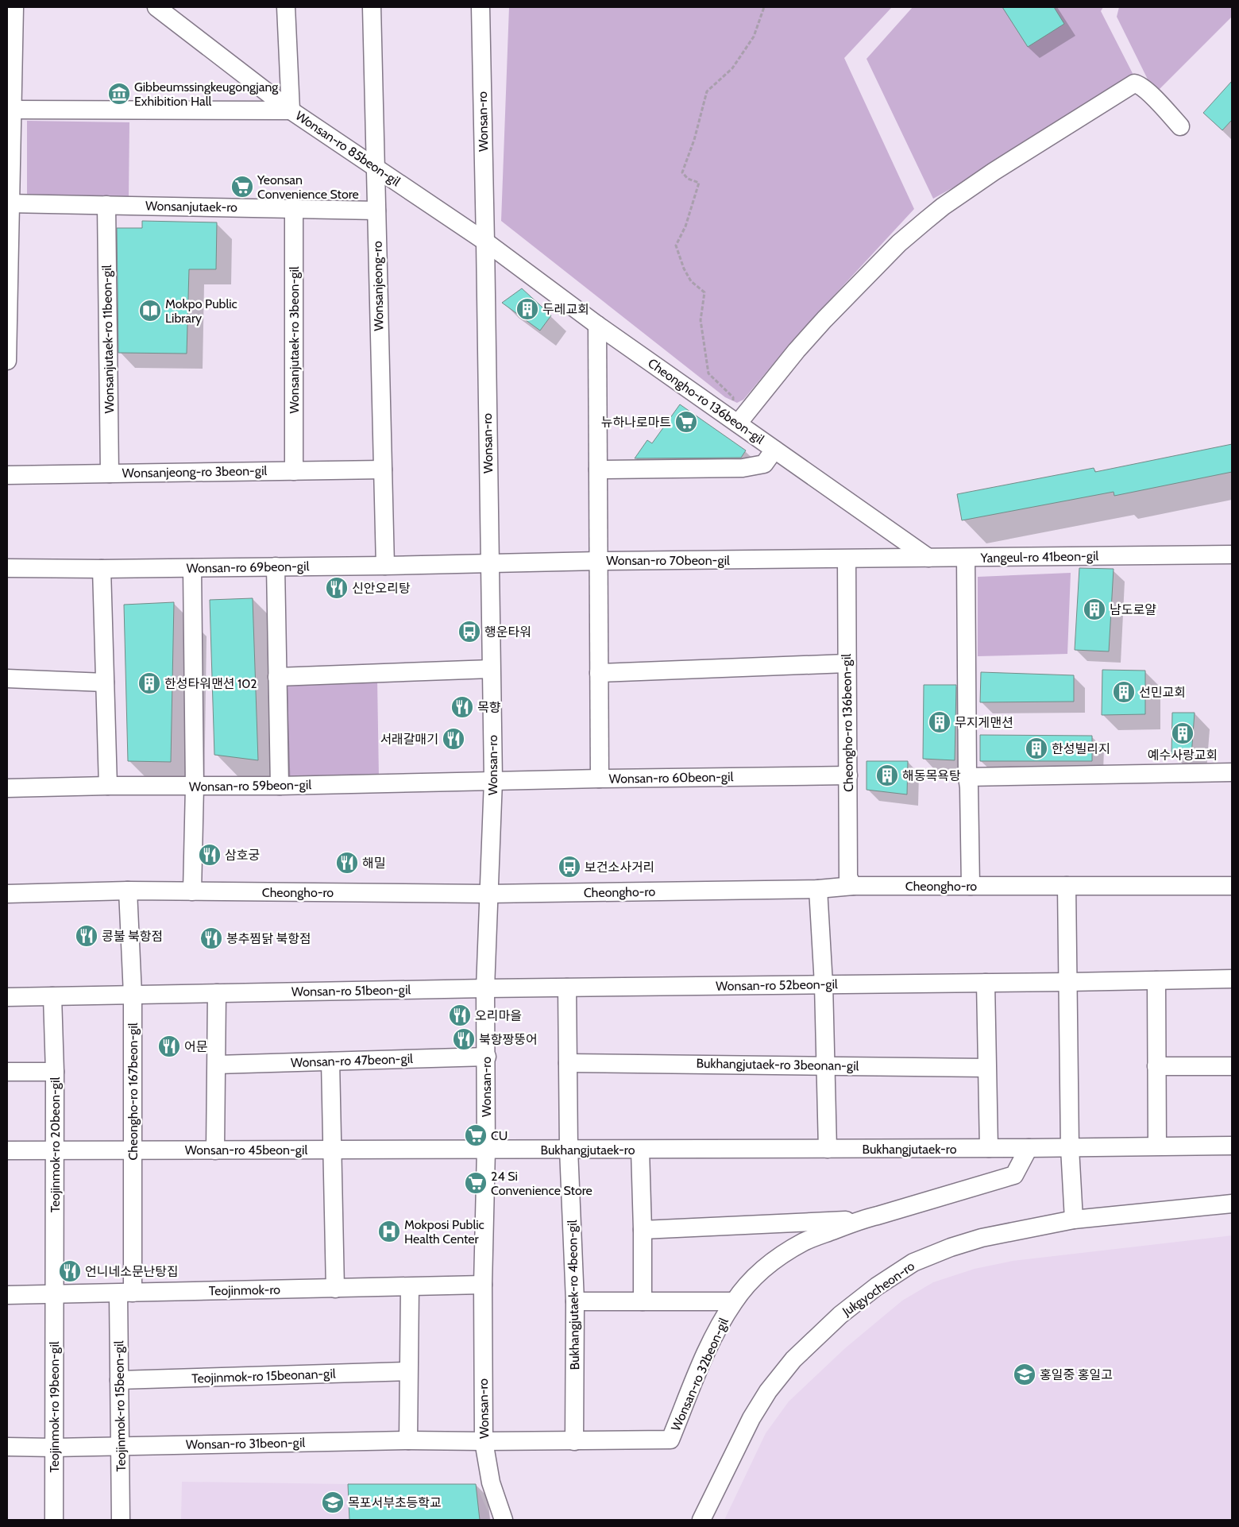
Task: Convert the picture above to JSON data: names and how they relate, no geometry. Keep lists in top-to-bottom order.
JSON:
{
  "streets": {
    "street": [
      "Wonsan-ro",
      "Wonsan-ro 85beon-gil",
      "Wonsanjutaek-ro",
      "Wonsanjeong-ro",
      "Wonsanjutaek-ro 11beon-gil",
      "Wonsanjutaek-ro 3beon-gil",
      "Cheongho-ro 136beon-gil",
      "Wonsanjeong-ro 3beon-gil",
      "Yangeul-ro 41beon-gil",
      "Wonsan-ro 70beon-gil",
      "Wonsan-ro 69beon-gil",
      "Wonsan-ro 60beon-gil",
      "Wonsan-ro 59beon-gil",
      "Cheongho-ro",
      "Wonsan-ro 52beon-gil",
      "Wonsan-ro 51beon-gil",
      "Wonsan-ro 47beon-gil",
      "Bukhangjutaek-ro 3beonan-gil",
      "Cheongho-ro 167beon-gil",
      "Teojinmok-ro 20beon-gil",
      "Bukhangjutaek-ro",
      "Wonsan-ro 45beon-gil",
      "Jukgyocheon-ro",
      "Teojinmok-ro",
      "Bukhangjutaek-ro 4beon-gil",
      "Wonsan-ro 32beon-gil",
      "Teojinmok-ro 15beonan-gil",
      "Teojinmok-ro 15beon-gil",
      "Teojinmok-ro 19beon-gil",
      "Wonsan-ro 31beon-gil"
    ]
  },
  "crossings": [
    ["Wonsan-ro", "Wonsan-ro 85beon-gil"],
    ["Wonsan-ro", "Cheongho-ro 136beon-gil"],
    ["Wonsan-ro", "Wonsan-ro 70beon-gil"],
    ["Wonsan-ro", "Wonsan-ro 69beon-gil"],
    ["Wonsan-ro", "Wonsan-ro 60beon-gil"],
    ["Wonsan-ro", "Wonsan-ro 59beon-gil"],
    ["Wonsan-ro", "Cheongho-ro"],
    ["Wonsan-ro", "Wonsan-ro 52beon-gil"],
    ["Wonsan-ro", "Wonsan-ro 51beon-gil"],
    ["Wonsan-ro", "Wonsan-ro 47beon-gil"],
    ["Wonsan-ro", "Bukhangjutaek-ro"],
    ["Wonsan-ro", "Wonsan-ro 45beon-gil"],
    ["Wonsan-ro", "Teojinmok-ro"],
    ["Wonsan-ro", "Wonsan-ro 32beon-gil"],
    ["Wonsan-ro", "Wonsan-ro 31beon-gil"],
    ["Wonsan-ro 85beon-gil", "Wonsanjeong-ro"],
    ["Wonsan-ro 85beon-gil", "Cheongho-ro 136beon-gil"],
    ["Wonsanjutaek-ro", "Wonsanjeong-ro"],
    ["Wonsanjutaek-ro", "Wonsanjutaek-ro 11beon-gil"],
    ["Wonsanjutaek-ro", "Wonsanjutaek-ro 3beon-gil"],
    ["Wonsanjeong-ro", "Wonsanjeong-ro 3beon-gil"],
    ["Wonsanjeong-ro", "Wonsan-ro 69beon-gil"],
    ["Wonsanjutaek-ro 11beon-gil", "Wonsanjeong-ro 3beon-gil"],
    ["Wonsanjutaek-ro 3beon-gil", "Wonsanjeong-ro 3beon-gil"],
    ["Cheongho-ro 136beon-gil", "Yangeul-ro 41beon-gil"],
    ["Cheongho-ro 136beon-gil", "Wonsan-ro 70beon-gil"],
    ["Cheongho-ro 136beon-gil", "Wonsan-ro 60beon-gil"],
    ["Cheongho-ro 136beon-gil", "Cheongho-ro"],
    ["Yangeul-ro 41beon-gil", "Wonsan-ro 70beon-gil"],
    ["Wonsan-ro 70beon-gil", "Wonsan-ro 69beon-gil"],
    ["Wonsan-ro 60beon-gil", "Wonsan-ro 59beon-gil"],
    ["Cheongho-ro", "Cheongho-ro 167beon-gil"],
    ["Wonsan-ro 52beon-gil", "Wonsan-ro 51beon-gil"],
    ["Wonsan-ro 52beon-gil", "Bukhangjutaek-ro 4beon-gil"],
    ["Wonsan-ro 51beon-gil", "Cheongho-ro 167beon-gil"],
    ["Wonsan-ro 51beon-gil", "Teojinmok-ro 20beon-gil"],
    ["Bukhangjutaek-ro 3beonan-gil", "Bukhangjutaek-ro 4beon-gil"],
    ["Cheongho-ro 167beon-gil", "Wonsan-ro 45beon-gil"],
    ["Cheongho-ro 167beon-gil", "Teojinmok-ro"],
    ["Cheongho-ro 167beon-gil", "Teojinmok-ro 15beon-gil"],
    ["Teojinmok-ro 20beon-gil", "Wonsan-ro 45beon-gil"],
    ["Teojinmok-ro 20beon-gil", "Teojinmok-ro"],
    ["Teojinmok-ro 20beon-gil", "Teojinmok-ro 19beon-gil"],
    ["Bukhangjutaek-ro", "Wonsan-ro 45beon-gil"],
    ["Bukhangjutaek-ro", "Bukhangjutaek-ro 4beon-gil"],
    ["Bukhangjutaek-ro", "Wonsan-ro 32beon-gil"],
    ["Teojinmok-ro", "Teojinmok-ro 15beon-gil"],
    ["Teojinmok-ro", "Teojinmok-ro 19beon-gil"],
    ["Bukhangjutaek-ro 4beon-gil", "Wonsan-ro 32beon-gil"],
    ["Wonsan-ro 32beon-gil", "Wonsan-ro 31beon-gil"],
    ["Teojinmok-ro 15beonan-gil", "Teojinmok-ro 15beon-gil"],
    ["Teojinmok-ro 15beon-gil", "Wonsan-ro 31beon-gil"],
    ["Teojinmok-ro 19beon-gil", "Wonsan-ro 31beon-gil"]
  ],
  "places": {
    "museum": ["Gibbeumssingkeugongjang Exhibition Hall"],
    "supermarket": [
      "Yeonsan Convenience Store",
      "뉴하나로마트",
      "CU",
      "24 Si Convenience Store"
    ],
    "building": [
      "두레교회",
      "남도로얄",
      "한성타워맨션 102",
      "선민교회",
      "무지게맨션",
      "예수사랑교회",
      "한성빌리지",
      "해동목욕탕"
    ],
    "library": ["Mokpo Public Library"],
    "restaurant": [
      "신안오리탕",
      "목향",
      "서래갈매기",
      "삼호궁",
      "해밀",
      "콩불 북항점",
      "봉추찜닭 북항점",
      "오리마을",
      "북항짱뚱어",
      "어문",
      "언니네소문난탕집"
    ],
    "bus stop": ["행운타워", "보건소사거리"],
    "hospital": ["Mokposi Public Health Center"],
    "school or university": ["홍일중 홍일고", "목포서부초등학교"]
  }
}
